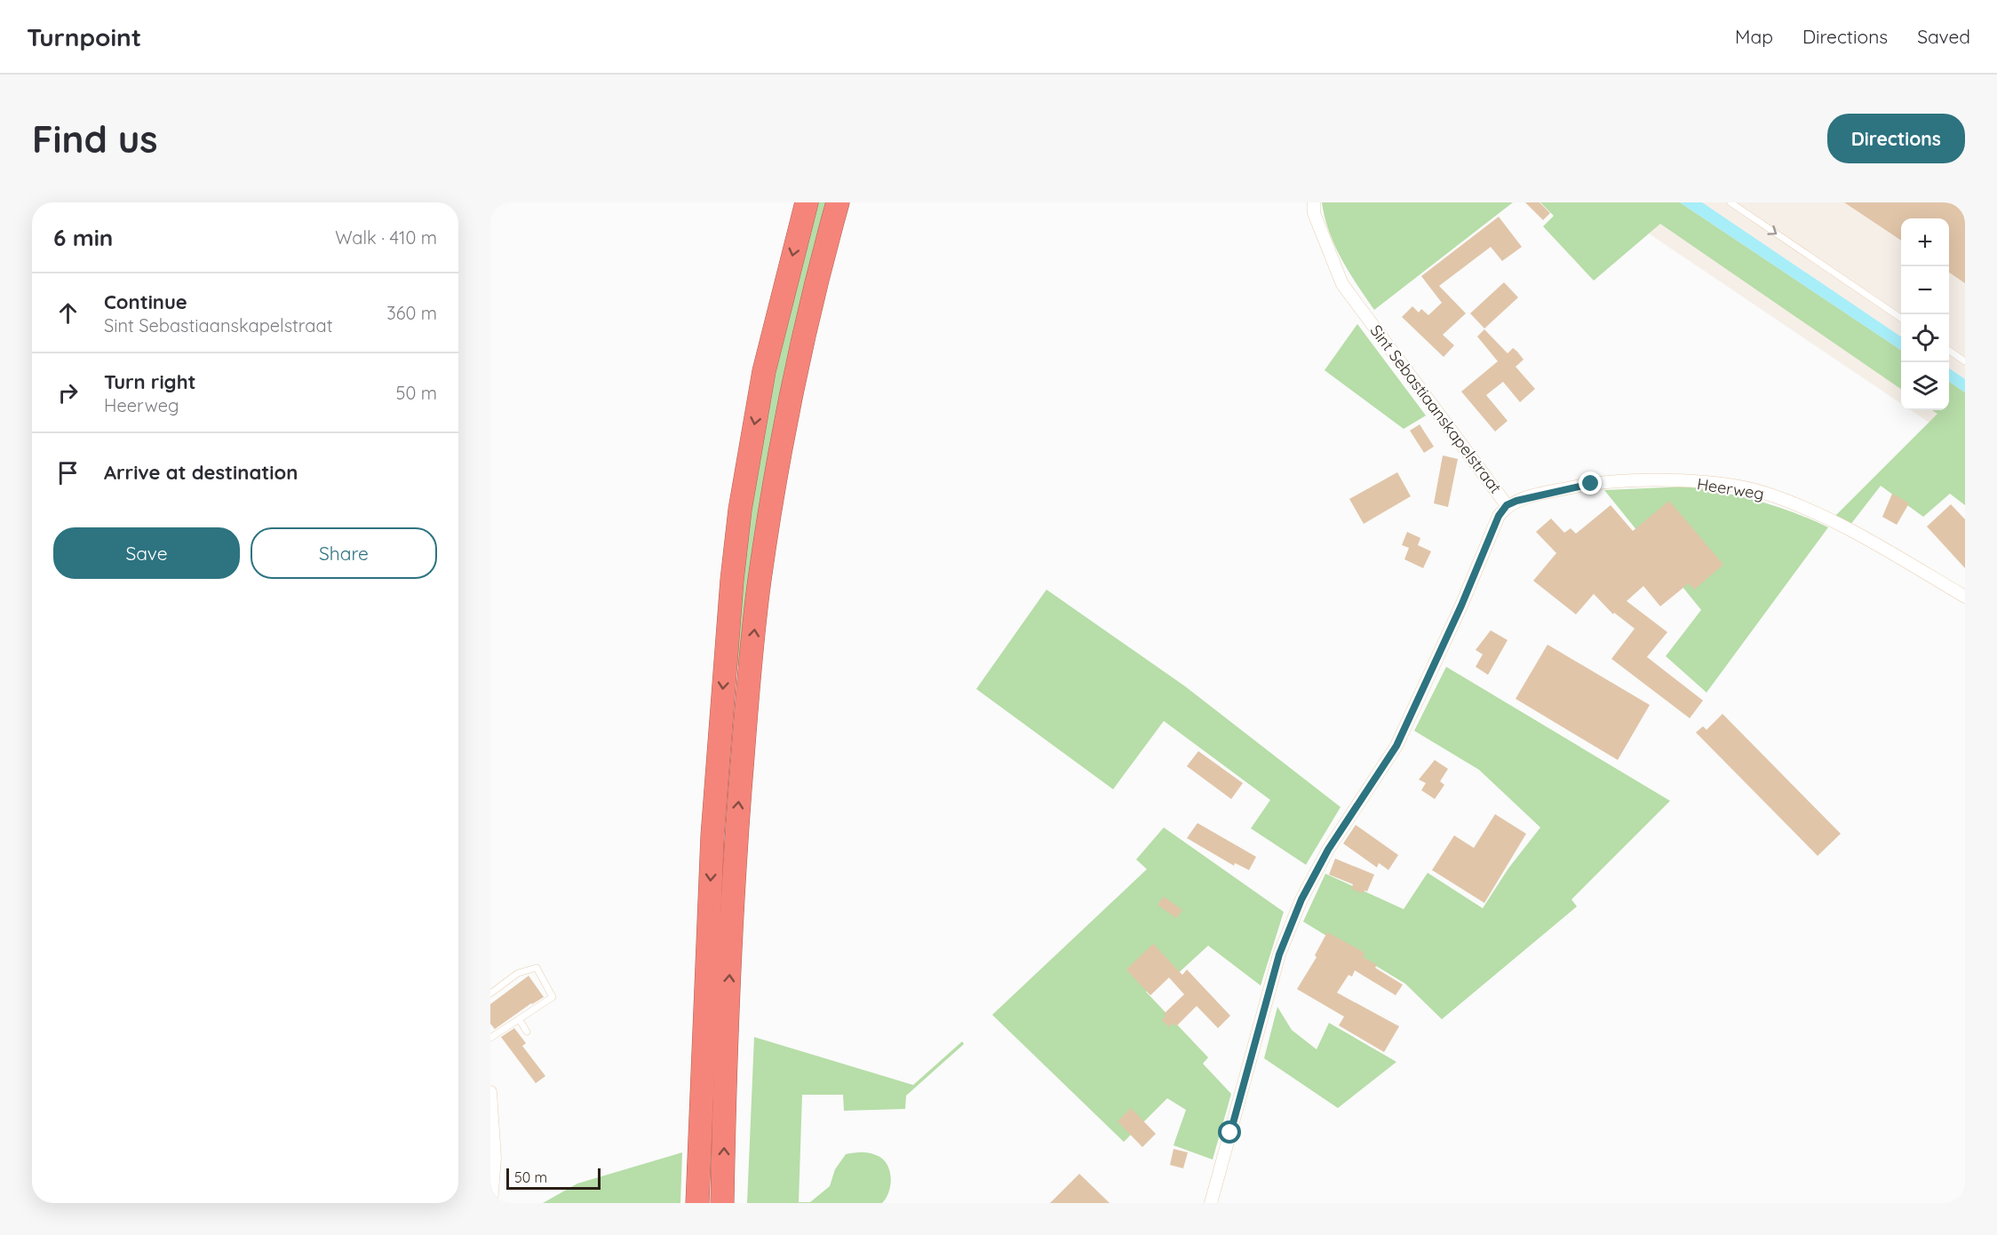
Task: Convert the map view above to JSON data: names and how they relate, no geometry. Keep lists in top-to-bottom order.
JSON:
{
  "streets": {
    "street": ["Sint Sebastiaanskapelstraat", "Heerweg"]
  },
  "crossings": [
    ["Sint Sebastiaanskapelstraat", "Heerweg"]
  ],
  "scale_bar": "50 m",
  "page": {
    "header": "Turnpoint",
    "nav": ["Map", "Directions", "Saved"],
    "buttons": [
      "Directions",
      ["Save", "Share"]
    ],
    "title": "Find us",
    "heading": ["6 min", "Walk · 410 m"],
    "map_buttons": ["+", "−"],
    "list": [
      ["Continue", "Sint Sebastiaanskapelstraat", "360 m"],
      ["Turn right", "Heerweg", "50 m"],
      "Arrive at destination"
    ],
    "scale": "50 m"
  }
}
